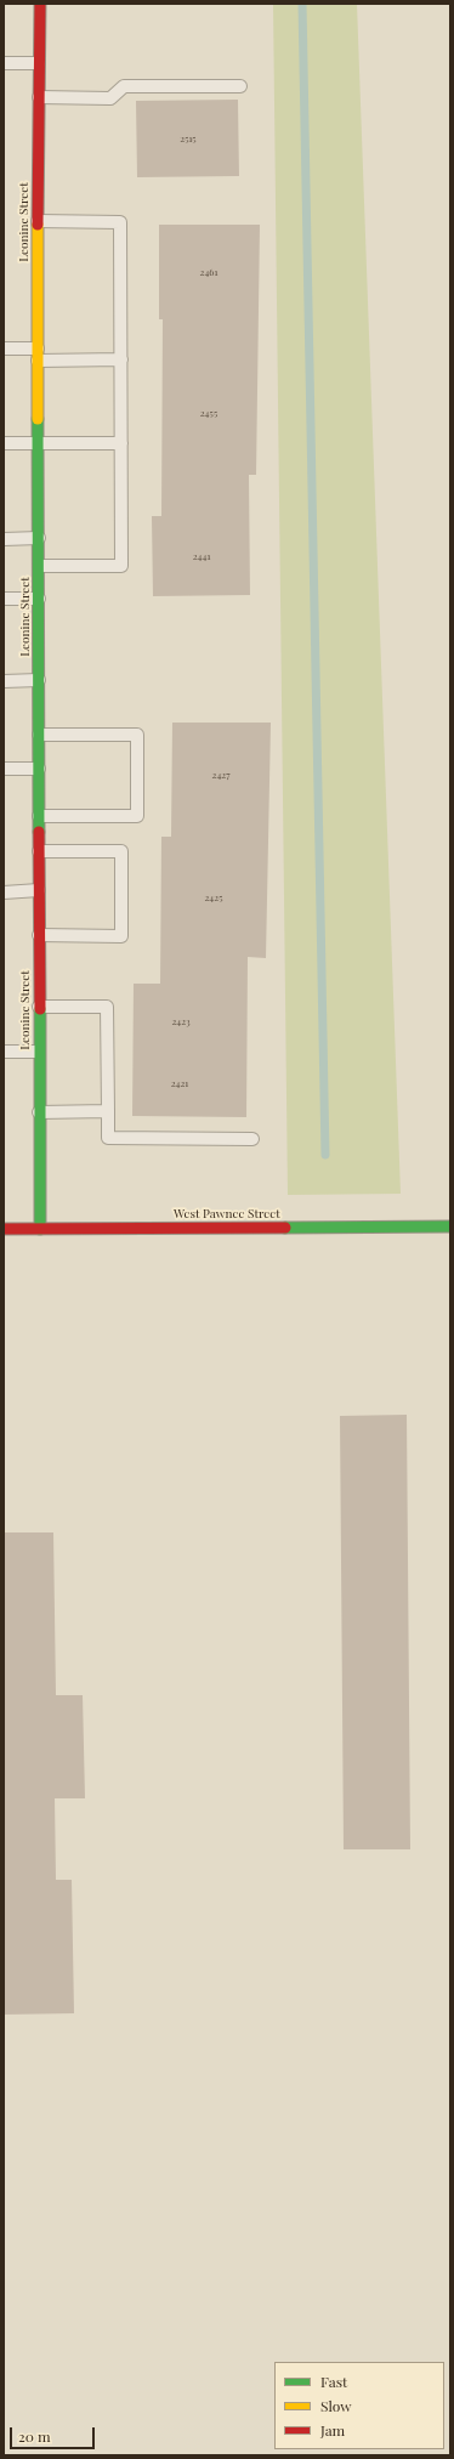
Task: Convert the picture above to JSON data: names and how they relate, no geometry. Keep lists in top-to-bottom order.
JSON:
{
  "streets": {
    "street": ["Leonine Street", "West Pawnee Street"]
  },
  "crossings": [
    ["Leonine Street", "West Pawnee Street"]
  ],
  "house_numbers": [
    "2515",
    "2461",
    "2455",
    "2441",
    "2427",
    "2425",
    "2423",
    "2421"
  ],
  "legend": ["Fast", "Slow", "Jam"],
  "scale_bar": "20 m"
}
